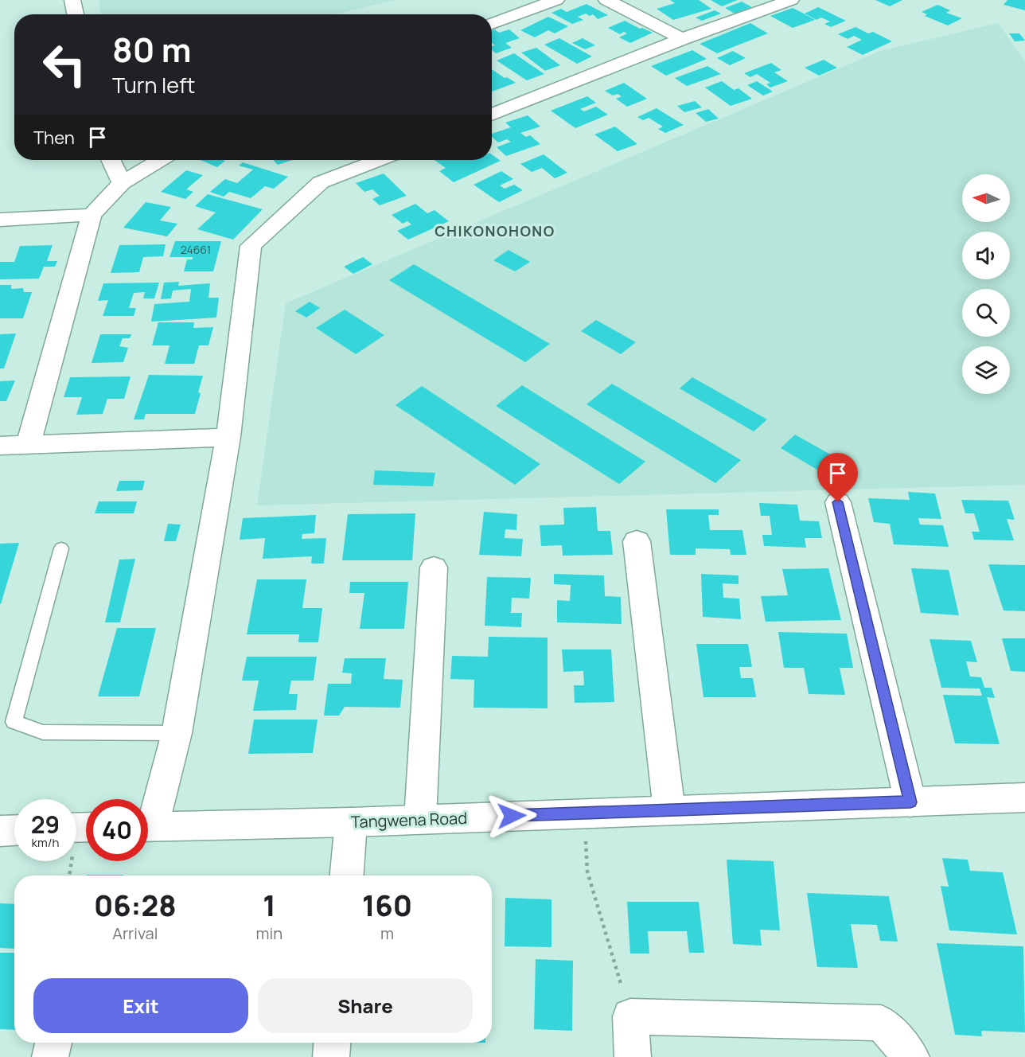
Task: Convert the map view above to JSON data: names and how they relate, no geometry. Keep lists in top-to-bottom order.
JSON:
{
  "streets": {
    "street": ["Tangwena Road"]
  },
  "districts": ["CHIKONOHONO"],
  "house_numbers": ["24661"],
  "north": "left",
  "page": {
    "turn": ["80 m", "Turn left"],
    "then": "Then",
    "speed": "29 km/h",
    "limit": "40",
    "eta": [
      "06:28",
      "Arrival",
      "1",
      "min",
      "160",
      "m"
    ],
    "buttons": ["Exit", "Share"]
  }
}
